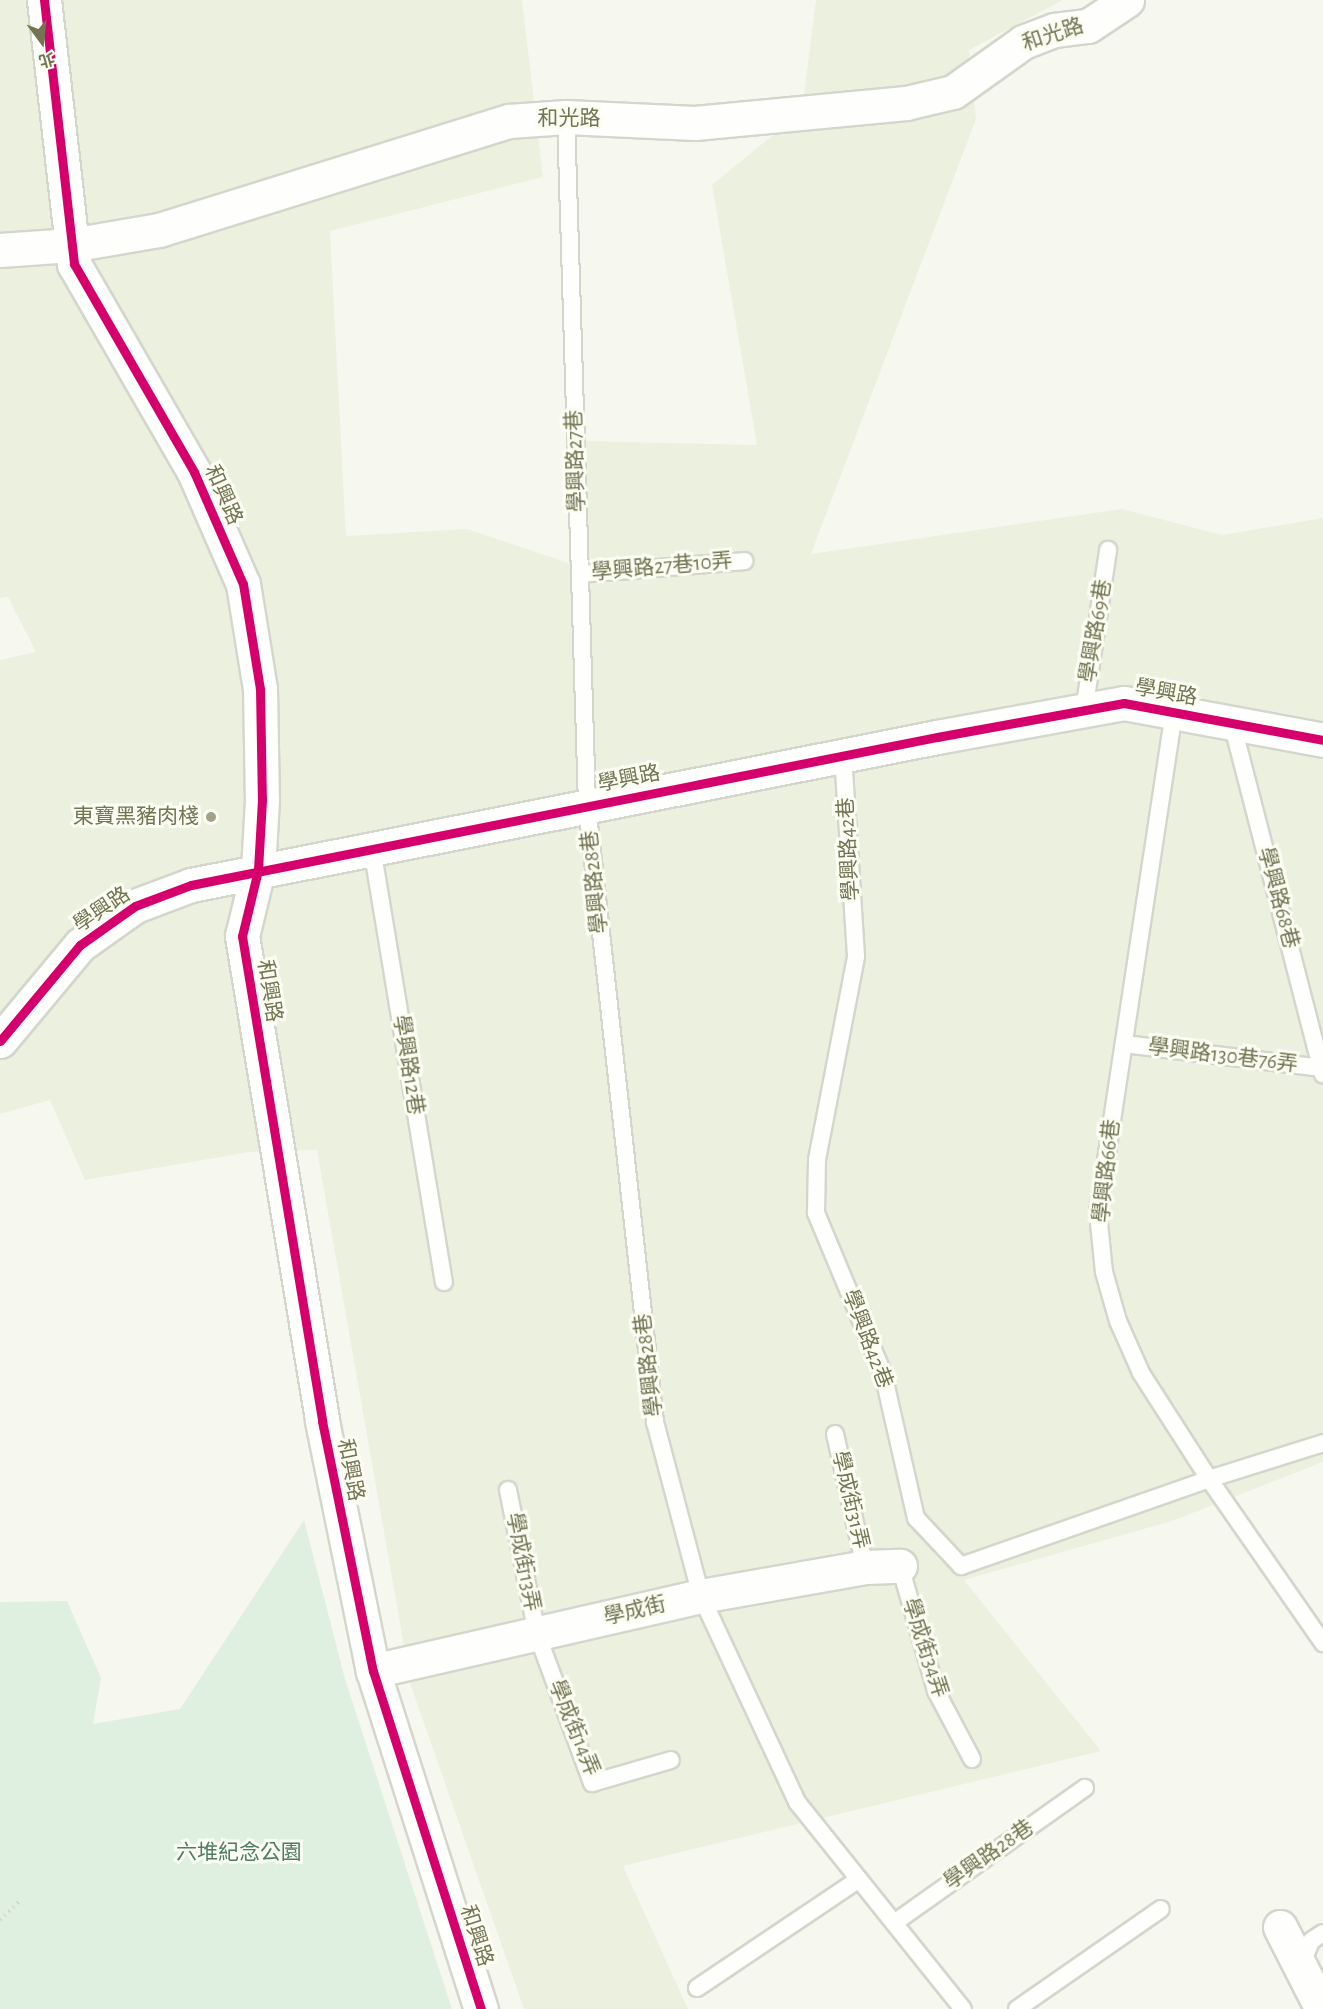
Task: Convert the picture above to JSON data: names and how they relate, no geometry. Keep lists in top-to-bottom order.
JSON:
{
  "streets": {
    "street": [
      "和光路",
      "和興路",
      "學興路",
      "學成街"
    ],
    "lane": [
      "學興路27巷",
      "學興路27巷10弄",
      "學興路69巷",
      "學興路42巷",
      "學興路28巷",
      "學興路68巷",
      "學興路130巷76弄",
      "學興路12巷",
      "學興路66巷",
      "學成街31弄",
      "學成街13弄",
      "學成街34弄",
      "學成街14弄"
    ]
  },
  "crossings": [
    ["和光路", "學興路27巷"],
    ["和光路", "和興路"],
    ["學興路27巷", "學興路27巷10弄"],
    ["學興路27巷", "學興路"],
    ["學興路27巷", "學興路28巷"],
    ["和興路", "學興路"],
    ["和興路", "學成街"],
    ["學興路69巷", "學興路"],
    ["學興路", "學興路42巷"],
    ["學興路", "學興路28巷"],
    ["學興路", "學興路68巷"],
    ["學興路", "學興路12巷"],
    ["學興路", "學興路66巷"],
    ["學興路42巷", "學興路66巷"],
    ["學興路28巷", "學成街"],
    ["學興路68巷", "學興路130巷76弄"],
    ["學興路130巷76弄", "學興路66巷"],
    ["學成街31弄", "學成街"],
    ["學成街13弄", "學成街"],
    ["學成街13弄", "學成街14弄"],
    ["學成街", "學成街34弄"],
    ["學成街", "學成街14弄"]
  ],
  "parks": ["六堆紀念公園"],
  "places": ["東寶黑豬肉棧"],
  "north": "bottom"
}
